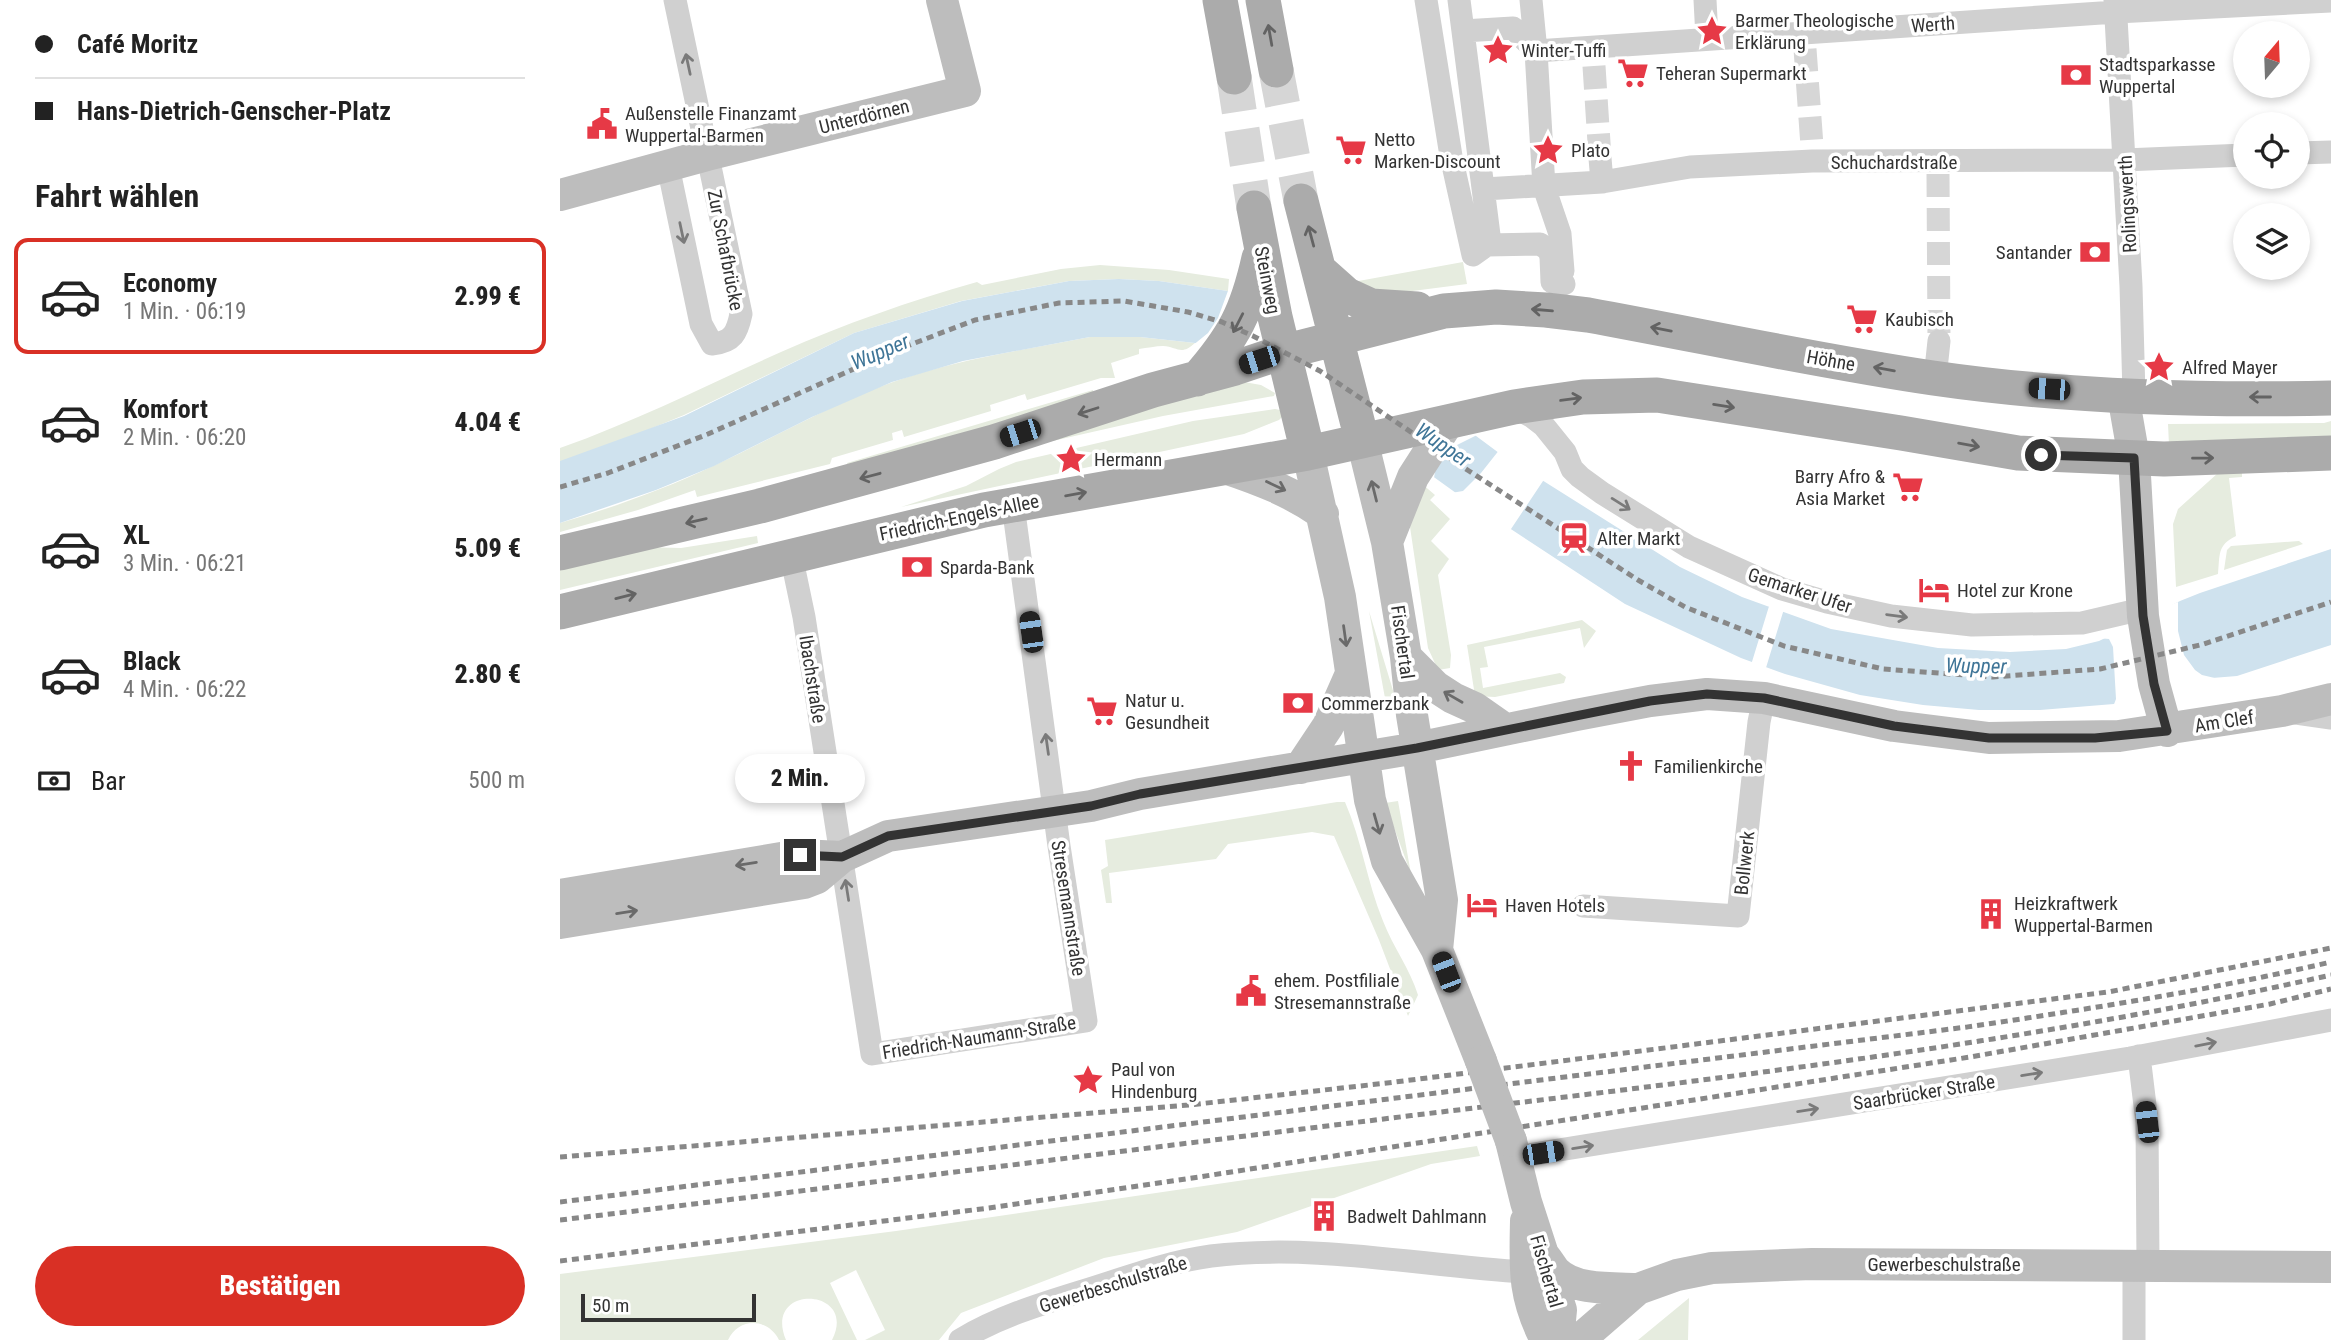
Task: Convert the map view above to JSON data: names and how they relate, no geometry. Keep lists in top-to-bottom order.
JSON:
{
  "streets": {
    "main road": [
      "Unterdörnen",
      "Rolingswerth",
      "Steinweg",
      "Höhne",
      "Friedrich-Engels-Allee",
      "Fischertal",
      "Am Clef",
      "Gewerbeschulstraße"
    ],
    "street": [
      "Werth",
      "Schuchardstraße",
      "Zur Schafbrücke",
      "Gemarker Ufer",
      "Ibachstraße",
      "Bollwerk",
      "Stresemannstraße",
      "Friedrich-Naumann-Straße",
      "Saarbrücker Straße"
    ]
  },
  "crossings": [
    ["Werth", "Rolingswerth"],
    ["Unterdörnen", "Zur Schafbrücke"],
    ["Schuchardstraße", "Rolingswerth"],
    ["Rolingswerth", "Höhne"],
    ["Rolingswerth", "Gemarker Ufer"],
    ["Rolingswerth", "Am Clef"],
    ["Steinweg", "Fischertal"],
    ["Höhne", "Fischertal"],
    ["Friedrich-Engels-Allee", "Fischertal"],
    ["Friedrich-Engels-Allee", "Ibachstraße"],
    ["Friedrich-Engels-Allee", "Stresemannstraße"],
    ["Fischertal", "Am Clef"],
    ["Fischertal", "Saarbrücker Straße"],
    ["Fischertal", "Gewerbeschulstraße"],
    ["Ibachstraße", "Am Clef"],
    ["Ibachstraße", "Friedrich-Naumann-Straße"],
    ["Am Clef", "Bollwerk"],
    ["Am Clef", "Stresemannstraße"],
    ["Stresemannstraße", "Friedrich-Naumann-Straße"]
  ],
  "one_way": [
    "Gemarker Ufer",
    "Ibachstraße",
    "Stresemannstraße",
    "Saarbrücker Straße"
  ],
  "water": ["Wupper"],
  "places": {
    "place": [
      "Barmer Theologische Erklärung",
      "Winter-Tuffi",
      "Plato",
      "Alfred Mayer",
      "Hermann",
      "Paul von Hindenburg"
    ],
    "supermarket": [
      "Teheran Supermarkt",
      "Netto Marken-Discount",
      "Kaubisch",
      "Barry Afro & Asia Market",
      "Natur u. Gesundheit"
    ],
    "bank": [
      "Stadtsparkasse Wuppertal",
      "Santander",
      "Sparda-Bank",
      "Commerzbank"
    ],
    "public building": ["Außenstelle Finanzamt Wuppertal-Barmen", "ehem. Postfiliale Stresemannstraße"],
    "station": ["Alter Markt"],
    "hotel": ["Hotel zur Krone", "Haven Hotels"],
    "church": ["Familienkirche"],
    "building": ["Heizkraftwerk Wuppertal-Barmen", "Badwelt Dahlmann"]
  },
  "scale_bar": "50 m",
  "north": "top",
  "page": {
    "banner": ["Café Moritz", "Hans-Dietrich-Genscher-Platz"],
    "heading": "Fahrt wählen",
    "list": [
      {
        "name": "Economy",
        "note": "1 Min. · 06:19",
        "value": "2.99 €"
      },
      {
        "name": "Komfort",
        "note": "2 Min. · 06:20",
        "value": "4.04 €"
      },
      {
        "name": "XL",
        "note": "3 Min. · 06:21",
        "value": "5.09 €"
      },
      {
        "name": "Black",
        "note": "4 Min. · 06:22",
        "value": "2.80 €"
      }
    ],
    "pay": ["Bar", "500 m"],
    "bubble": "2 Min.",
    "buttons": "Bestätigen",
    "scale": "50 m"
  }
}
